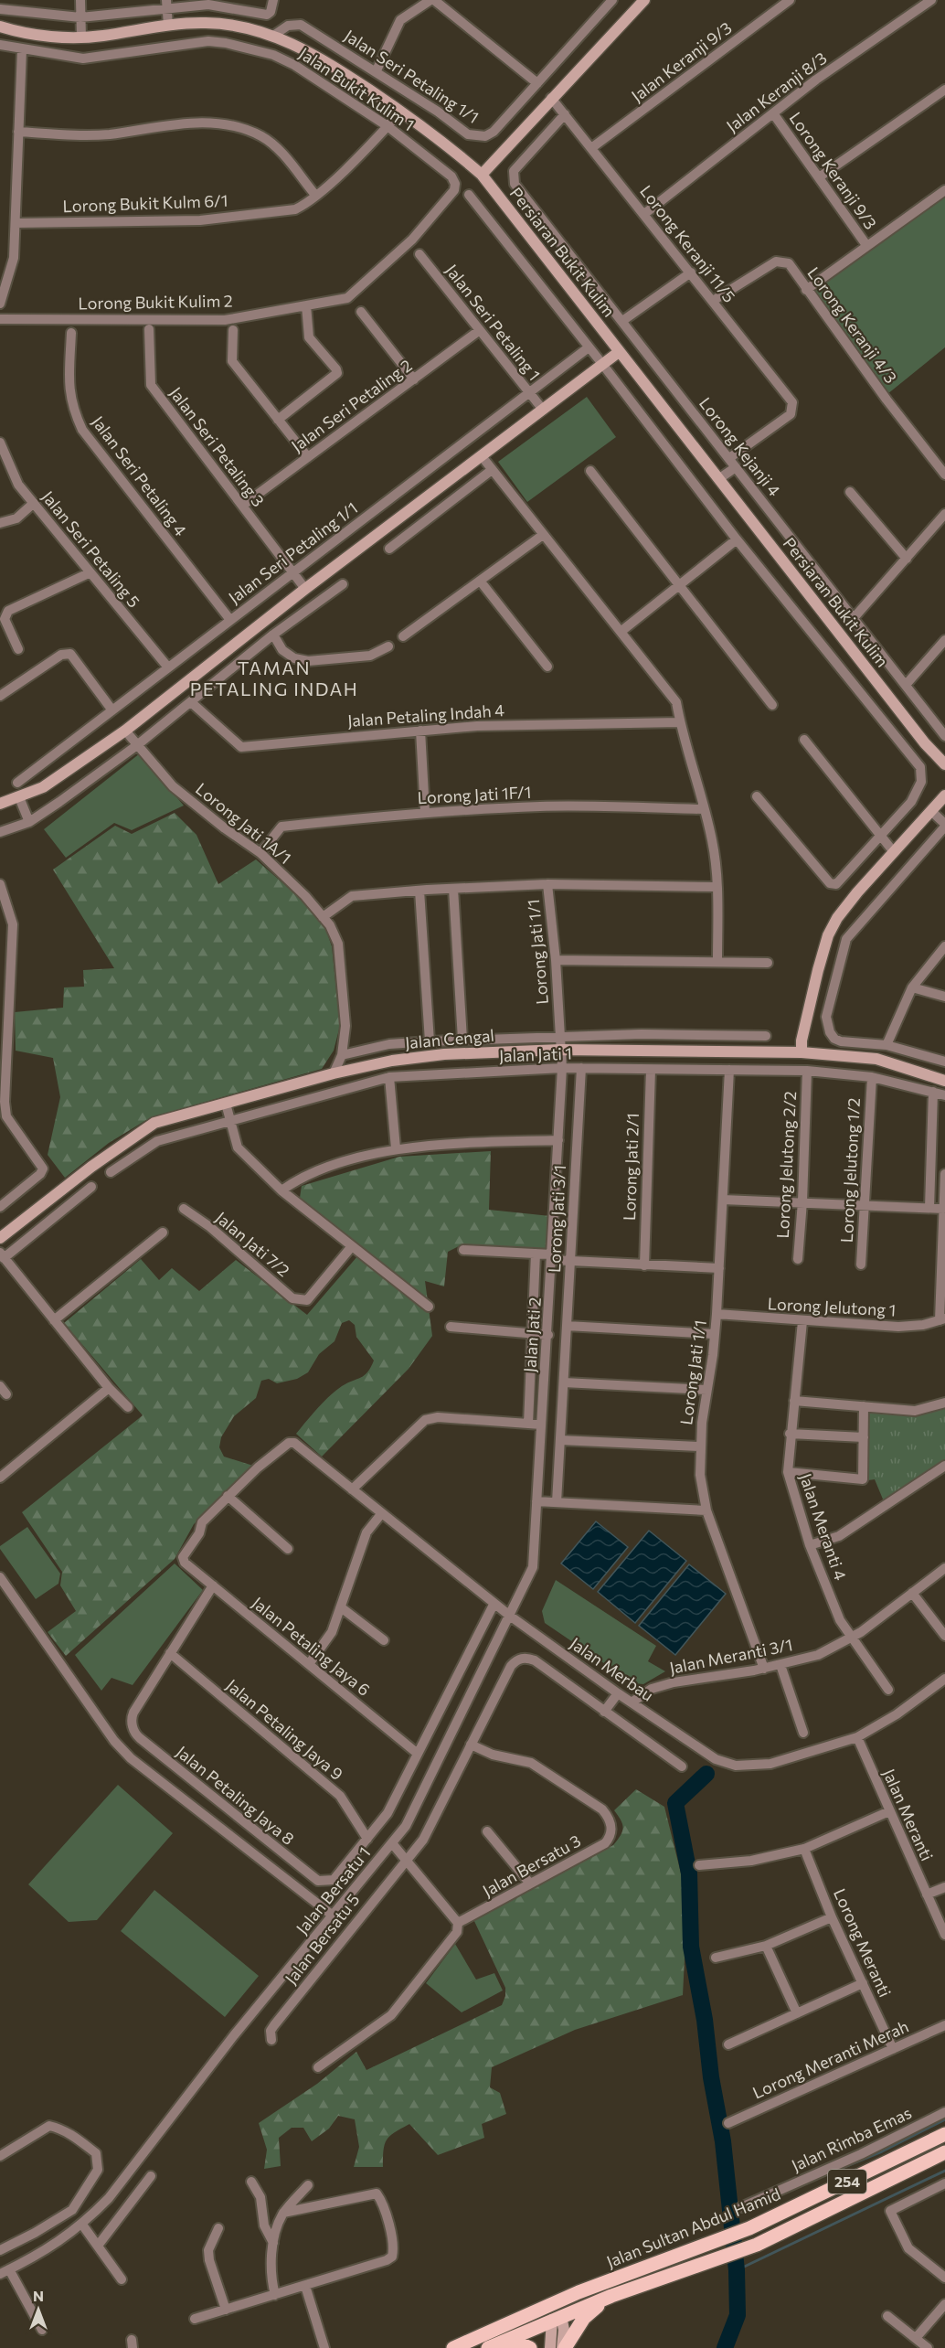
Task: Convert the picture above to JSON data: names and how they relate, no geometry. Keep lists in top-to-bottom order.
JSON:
{
  "streets": {
    "main road": ["254", "Jalan Sultan Abdul Hamid"],
    "street": [
      "Jalan Keranji 9/3",
      "Jalan Seri Petaling 1/1",
      "Jalan Bukit Kulim 1",
      "Jalan Keranji 8/3",
      "Lorong Keranji 9/3",
      "Lorong Bukit Kulm 6/1",
      "Lorong Keranji 11/5",
      "Persiaran Bukit Kulim",
      "Lorong Bukit Kulim 2",
      "Jalan Seri Petaling 1",
      "Lorong Keranji 4/3",
      "Jalan Seri Petaling 2",
      "Jalan Seri Petaling 3",
      "Lorong Kejanji 4",
      "Jalan Seri Petaling 4",
      "Jalan Seri Petaling 5",
      "Jalan Petaling Indah 4",
      "Lorong Jati 1F/1",
      "Lorong Jati 1A/1",
      "Lorong Jati 1/1",
      "Jalan Cengal",
      "Jalan Jati 1",
      "Lorong Jelutong 2/2",
      "Lorong Jati 2/1",
      "Lorong Jelutong 1/2",
      "Lorong Jati 3/1",
      "Jalan Jati 7/2",
      "Lorong Jelutong 1",
      "Jalan Jati 2",
      "Jalan Meranti 4",
      "Jalan Petaling Jaya 6",
      "Jalan Meranti 3/1",
      "Jalan Merbau",
      "Jalan Petaling Jaya 9",
      "Jalan Petaling Jaya 8",
      "Jalan Meranti",
      "Jalan Bersatu 3",
      "Jalan Bersatu 1",
      "Jalan Bersatu 5",
      "Lorong Meranti",
      "Lorong Meranti Merah",
      "Jalan Rimba Emas"
    ]
  },
  "crossings": [
    ["Jalan Keranji 9/3", "Lorong Keranji 11/5"],
    ["Jalan Seri Petaling 1/1", "Persiaran Bukit Kulim"],
    ["Jalan Seri Petaling 1/1", "Jalan Seri Petaling 1"],
    ["Jalan Seri Petaling 1/1", "Jalan Seri Petaling 3"],
    ["Jalan Seri Petaling 1/1", "Jalan Seri Petaling 4"],
    ["Jalan Seri Petaling 1/1", "Jalan Seri Petaling 5"],
    ["Jalan Bukit Kulim 1", "Lorong Bukit Kulm 6/1"],
    ["Jalan Bukit Kulim 1", "Lorong Bukit Kulim 2"],
    ["Jalan Keranji 8/3", "Lorong Keranji 9/3"],
    ["Jalan Keranji 8/3", "Lorong Keranji 11/5"],
    ["Lorong Bukit Kulm 6/1", "Persiaran Bukit Kulim"],
    ["Lorong Keranji 11/5", "Lorong Keranji 4/3"],
    ["Lorong Keranji 11/5", "Lorong Kejanji 4"],
    ["Jalan Seri Petaling 1", "Jalan Seri Petaling 2"],
    ["Jalan Seri Petaling 2", "Jalan Seri Petaling 3"],
    ["Lorong Jati 1F/1", "Lorong Jati 1A/1"],
    ["Lorong Jati 1A/1", "Jalan Cengal"],
    ["Lorong Jati 1/1", "Jalan Cengal"],
    ["Lorong Jati 1/1", "Jalan Jati 1"],
    ["Lorong Jati 1/1", "Lorong Jelutong 1"],
    ["Lorong Jati 1/1", "Jalan Jati 2"],
    ["Lorong Jati 1/1", "Jalan Meranti 3/1"],
    ["Jalan Cengal", "Jalan Jati 2"],
    ["Jalan Jati 1", "Lorong Jelutong 2/2"],
    ["Jalan Jati 1", "Lorong Jati 2/1"],
    ["Jalan Jati 1", "Lorong Jelutong 1/2"],
    ["Jalan Jati 1", "Lorong Jati 3/1"],
    ["Jalan Jati 1", "Jalan Jati 2"],
    ["Lorong Jelutong 1", "Jalan Meranti 4"],
    ["Jalan Jati 2", "Jalan Merbau"],
    ["Jalan Jati 2", "Jalan Bersatu 1"],
    ["Jalan Meranti 4", "Jalan Meranti 3/1"],
    ["Jalan Petaling Jaya 6", "Jalan Merbau"],
    ["Jalan Meranti 3/1", "Jalan Merbau"],
    ["Jalan Merbau", "Jalan Meranti"],
    ["Jalan Merbau", "Jalan Bersatu 1"],
    ["Jalan Petaling Jaya 9", "Jalan Petaling Jaya 8"],
    ["Jalan Bersatu 3", "Jalan Bersatu 5"],
    ["Lorong Meranti", "Lorong Meranti Merah"]
  ],
  "districts": ["TAMAN PETALING INDAH"],
  "north": "top"
}
